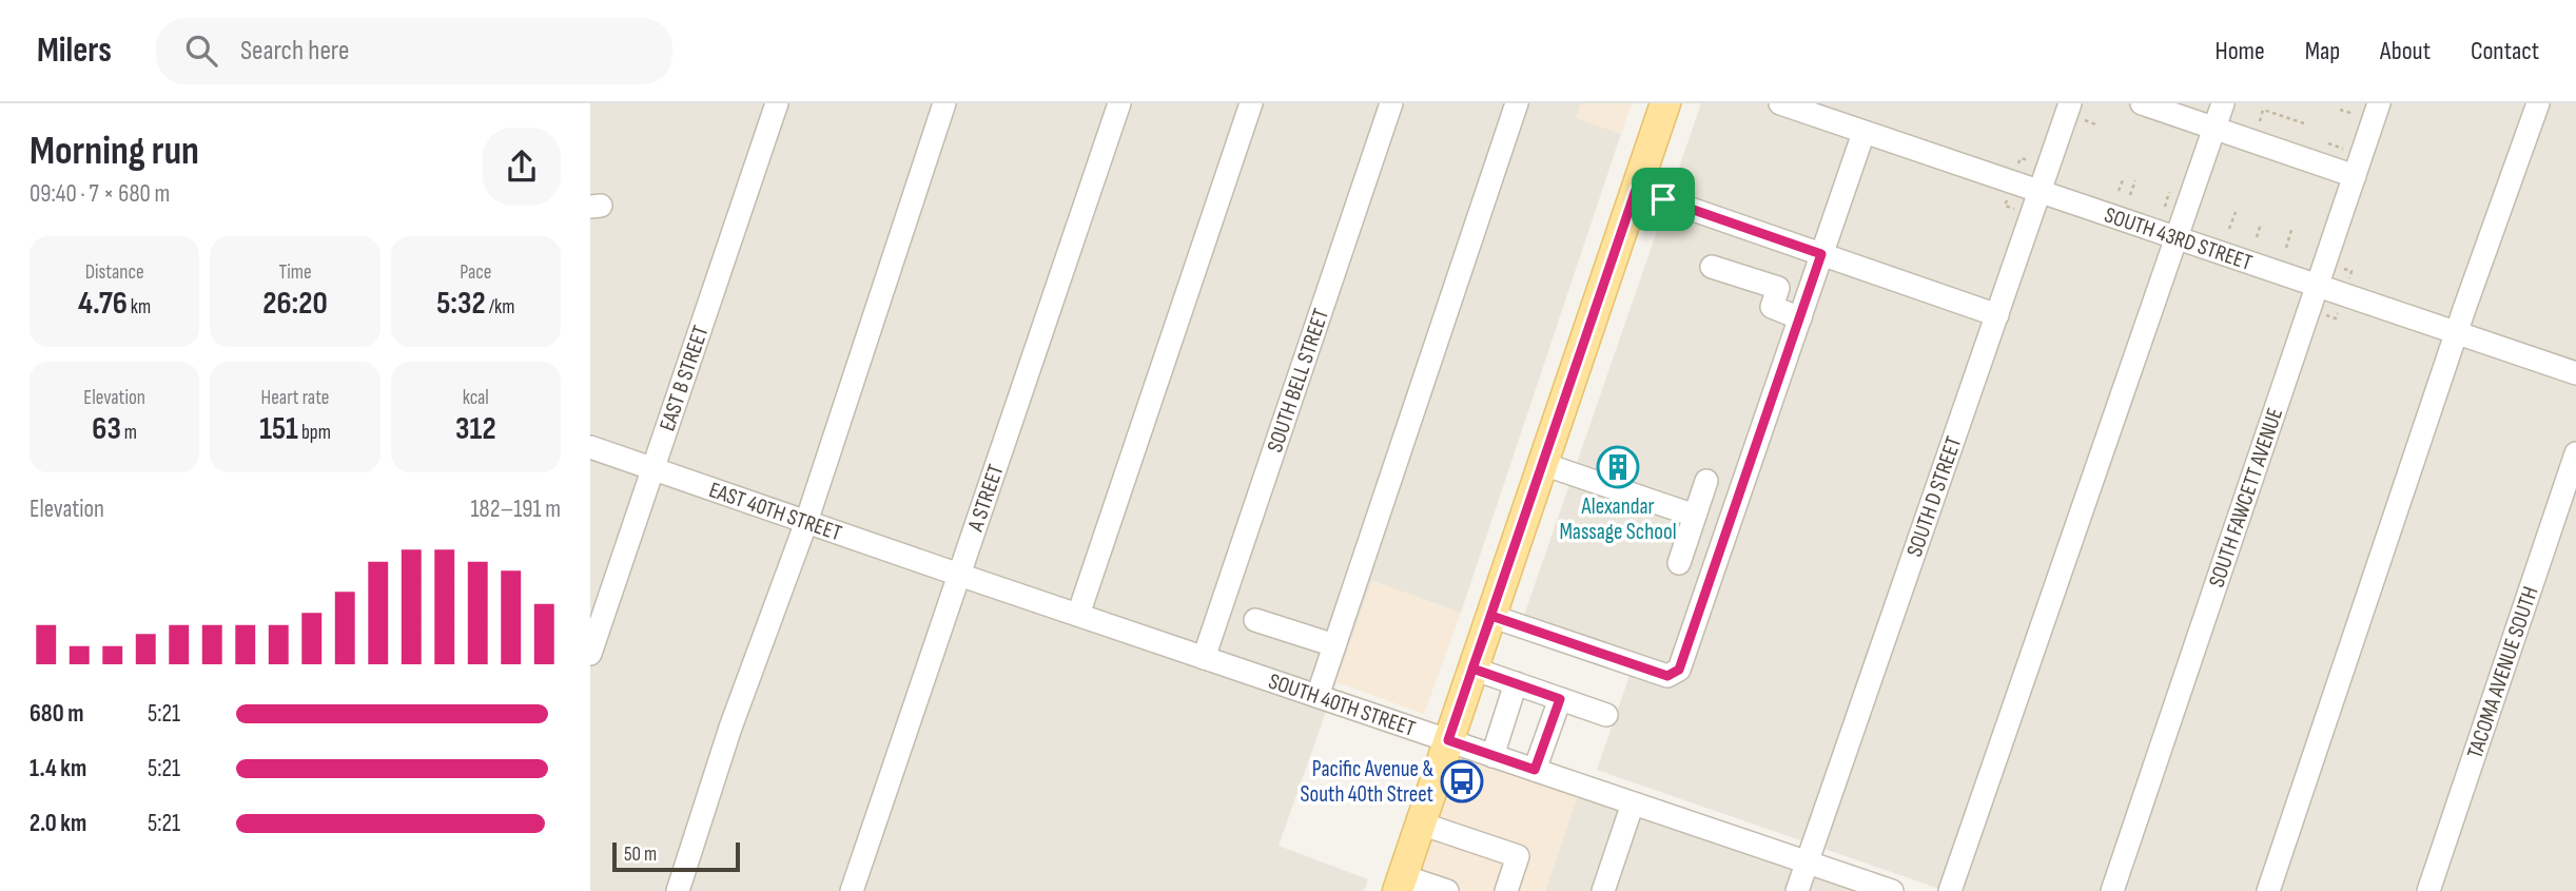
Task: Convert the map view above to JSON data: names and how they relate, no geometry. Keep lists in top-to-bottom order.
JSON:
{
  "streets": {
    "street": [
      "SOUTH 43RD STREET",
      "EAST B STREET",
      "SOUTH BELL STREET",
      "A STREET",
      "SOUTH D STREET",
      "SOUTH FAWCETT AVENUE",
      "EAST 40TH STREET",
      "TACOMA AVENUE SOUTH",
      "SOUTH 40TH STREET"
    ]
  },
  "crossings": [
    ["SOUTH 43RD STREET", "SOUTH D STREET"],
    ["SOUTH 43RD STREET", "SOUTH FAWCETT AVENUE"],
    ["EAST B STREET", "EAST 40TH STREET"],
    ["SOUTH BELL STREET", "SOUTH 40TH STREET"],
    ["A STREET", "EAST 40TH STREET"],
    ["A STREET", "SOUTH 40TH STREET"],
    ["SOUTH D STREET", "SOUTH 40TH STREET"],
    ["EAST 40TH STREET", "SOUTH 40TH STREET"]
  ],
  "places": {
    "building": ["Alexandar Massage School"],
    "bus stop": ["Pacific Avenue & South 40th Street"]
  },
  "scale_bar": "50 m",
  "page": {
    "header": "Milers",
    "search": "Search here",
    "nav": [
      "Home",
      "Map",
      "About",
      "Contact"
    ],
    "heading": ["Morning run", "09:40 · 7 × 680 m"],
    "stats": [
      ["Distance", "4.76 km"],
      ["Time", "26:20"],
      ["Pace", "5:32 /km"],
      ["Elevation", "63 m"],
      ["Heart rate", "151 bpm"],
      ["kcal", "312"]
    ],
    "chart": ["Elevation", "182–191 m"],
    "list": [
      {
        "name": "680 m",
        "note": "5:21"
      },
      {
        "name": "1.4 km",
        "note": "5:21"
      },
      {
        "name": "2.0 km",
        "note": "5:21"
      }
    ],
    "scale": "50 m"
  }
}
